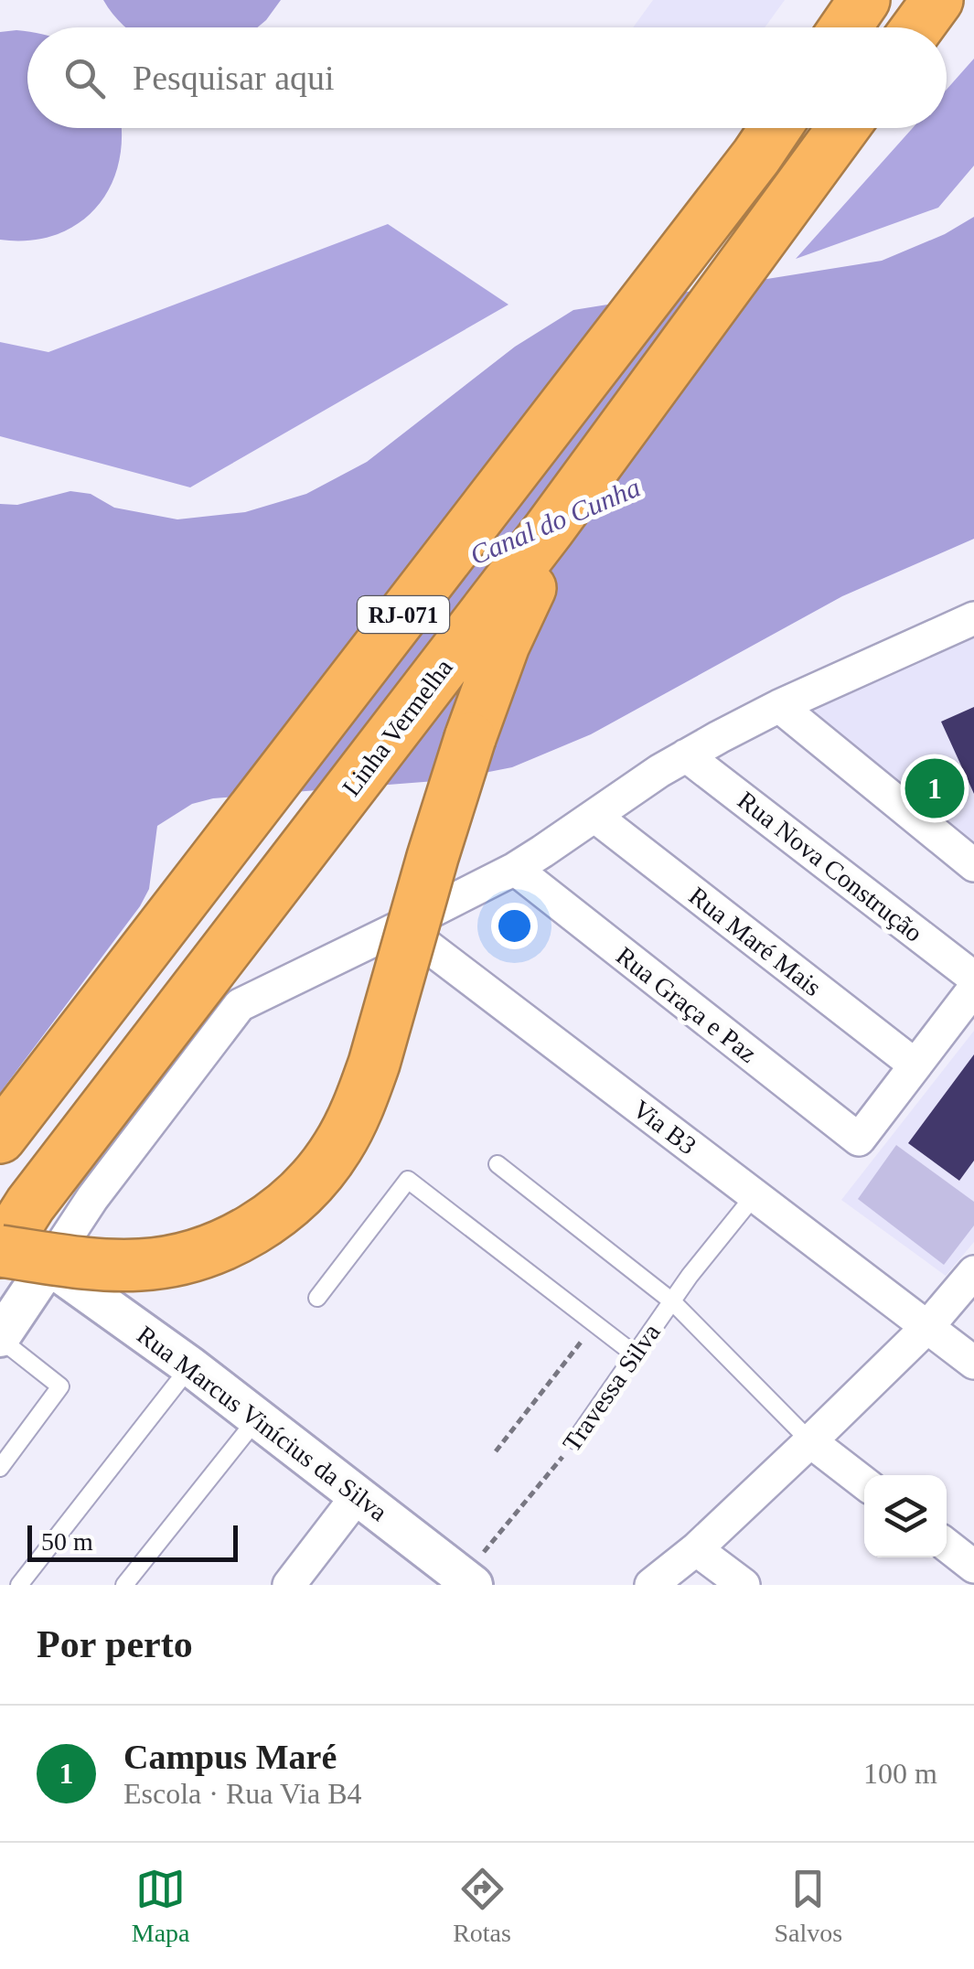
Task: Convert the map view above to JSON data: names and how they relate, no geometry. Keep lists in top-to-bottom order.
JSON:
{
  "streets": {
    "highway": ["RJ-071", "Linha Vermelha"],
    "street": [
      "Rua Nova Construção",
      "Rua Maré Mais",
      "Rua Graça e Paz",
      "Via B3",
      "Rua Marcus Vinícius da Silva"
    ],
    "lane": ["Travessa Silva"]
  },
  "crossings": [
    ["Rua Maré Mais", "Rua Graça e Paz"],
    ["Via B3", "Travessa Silva"],
    ["Travessa Silva", "Rua Marcus Vinícius da Silva"]
  ],
  "water": ["Canal do Cunha"],
  "scale_bar": "50 m",
  "page": {
    "search": "Pesquisar aqui",
    "pins": "1",
    "scale": "50 m",
    "heading": "Por perto",
    "list": [
      {
        "mark": "1",
        "name": "Campus Maré",
        "note": "Escola · Rua Via B4",
        "value": "100 m"
      }
    ],
    "nav": ["Mapa", "Rotas", "Salvos"]
  }
}
